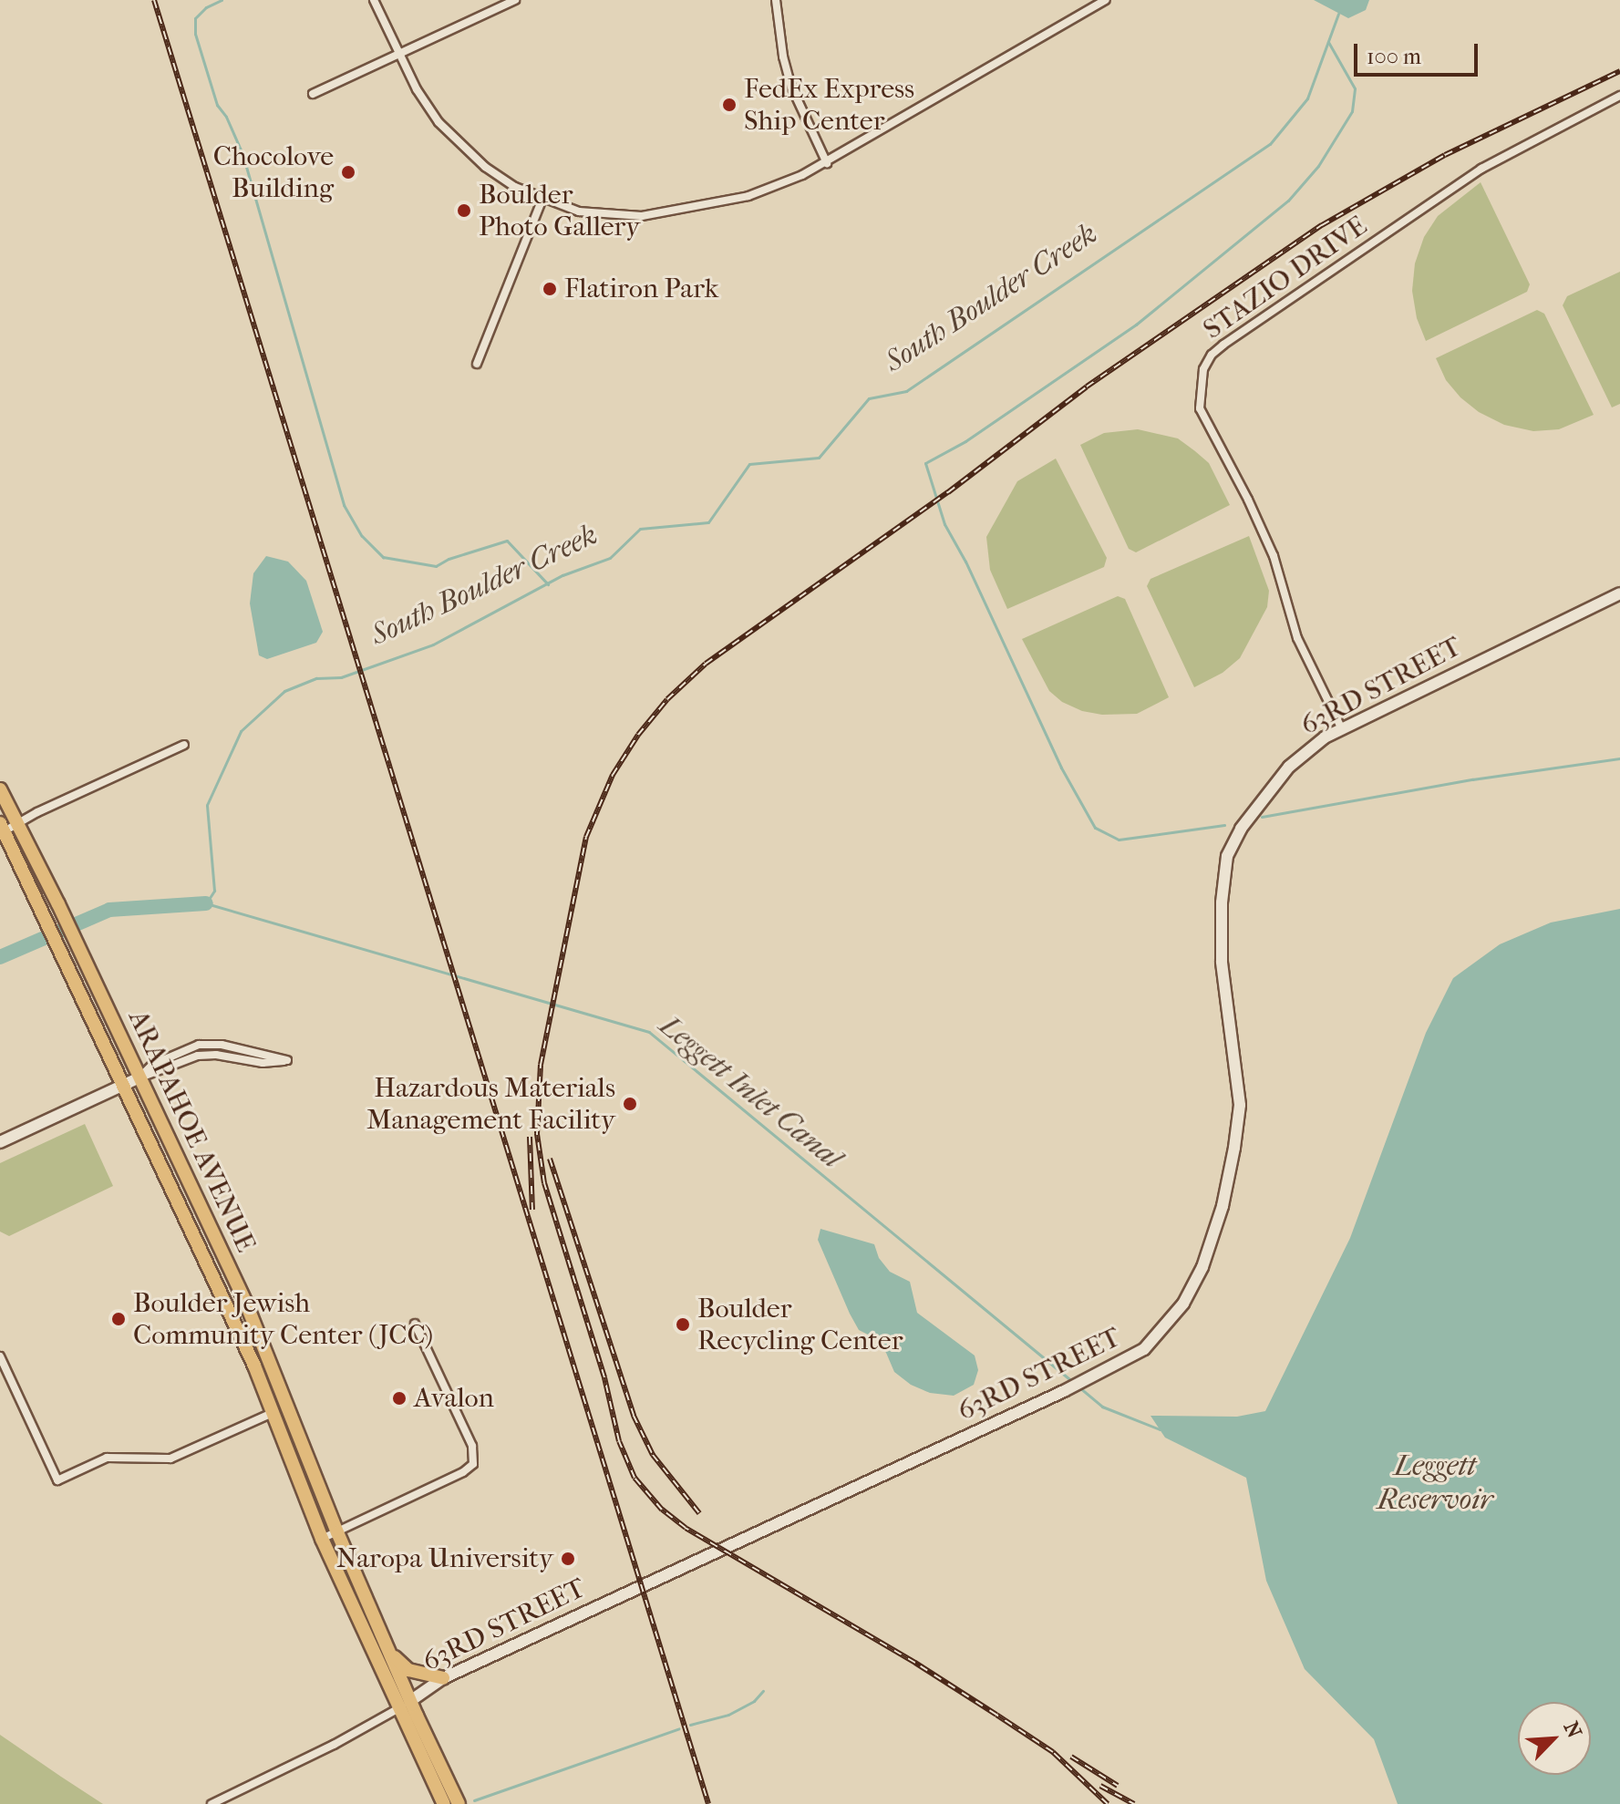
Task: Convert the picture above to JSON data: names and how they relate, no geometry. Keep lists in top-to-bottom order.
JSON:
{
  "streets": {
    "main road": ["ARAPAHOE AVENUE"],
    "street": ["STAZIO DRIVE", "63RD STREET"]
  },
  "crossings": [
    ["STAZIO DRIVE", "63RD STREET"],
    ["63RD STREET", "ARAPAHOE AVENUE"]
  ],
  "water": ["South Boulder Creek", "Leggett Inlet Canal", "Leggett Reservoir"],
  "places": [
    "FedEx Express Ship Center",
    "Chocolove Building",
    "Boulder Photo Gallery",
    "Flatiron Park",
    "Hazardous Materials Management Facility",
    "Boulder Jewish Community Center (JCC)",
    "Boulder Recycling Center",
    "Avalon",
    "Naropa University"
  ],
  "scale_bar": "100 m",
  "north": "top right"
}
